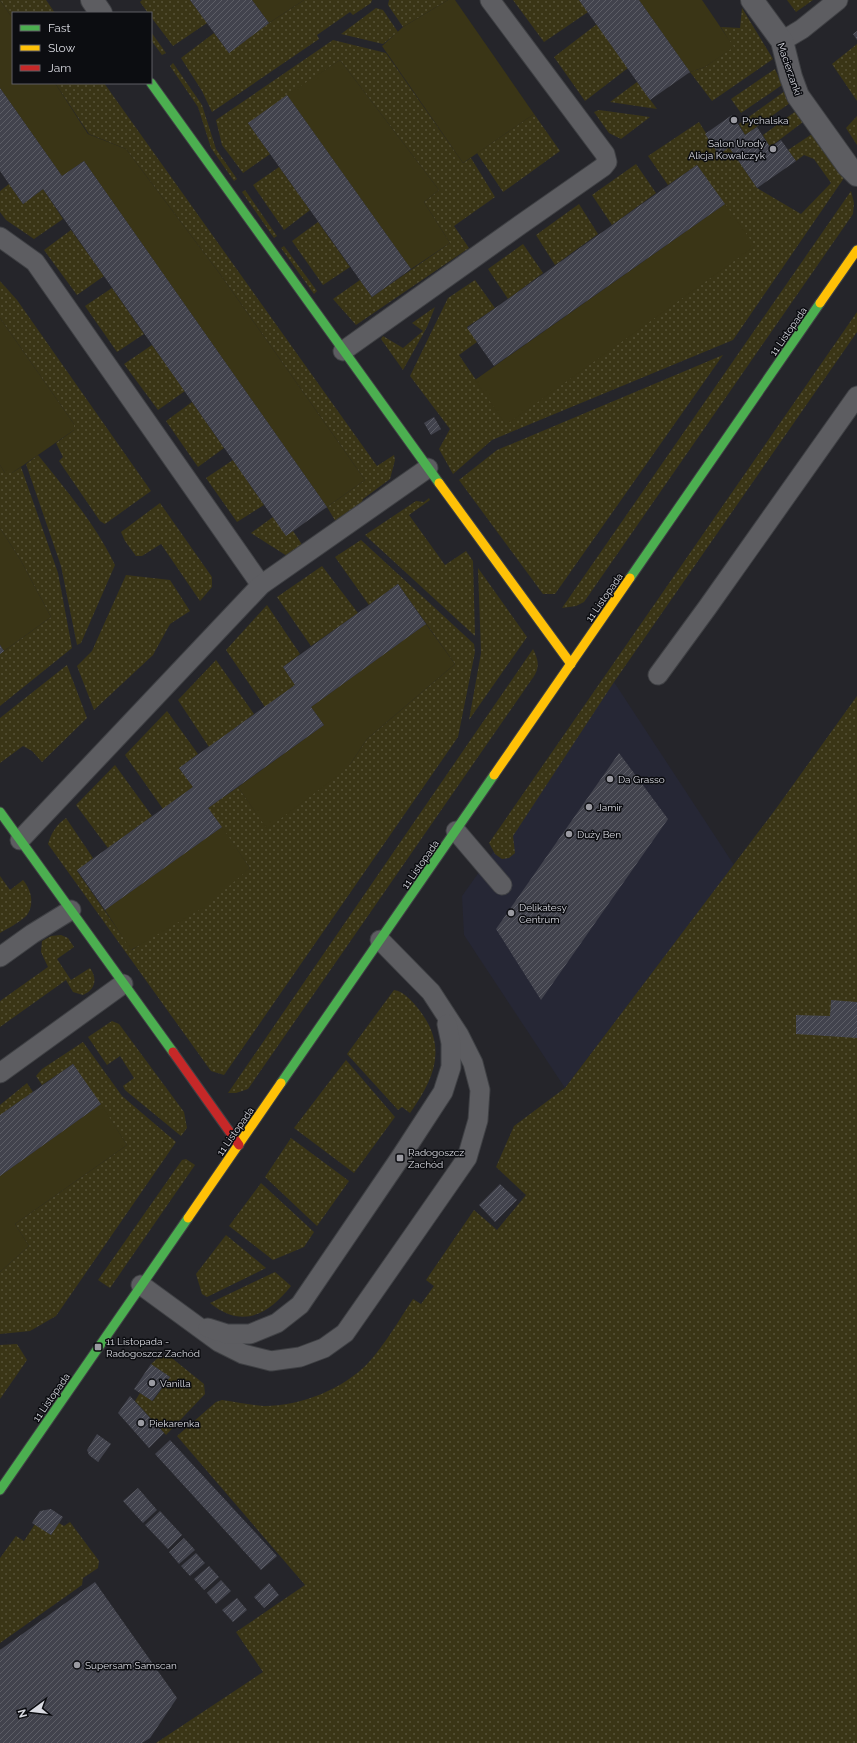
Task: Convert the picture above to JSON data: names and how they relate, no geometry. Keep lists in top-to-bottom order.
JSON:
{
  "streets": {
    "street": ["Macierzanki", "11 Listopada"]
  },
  "places": {
    "other": [
      "Pychalska",
      "Salon Urody Alicja Kowalczyk",
      "Da Grasso",
      "Jamir",
      "Duży Ben",
      "Delikatesy Centrum",
      "Vanilla",
      "Piekarenka",
      "Supersam Samscan"
    ],
    "transit": ["Radogoszcz Zachód", "11 Listopada - Radogoszcz Zachód"]
  },
  "legend": ["Fast", "Slow", "Jam"],
  "north": "left"
}
